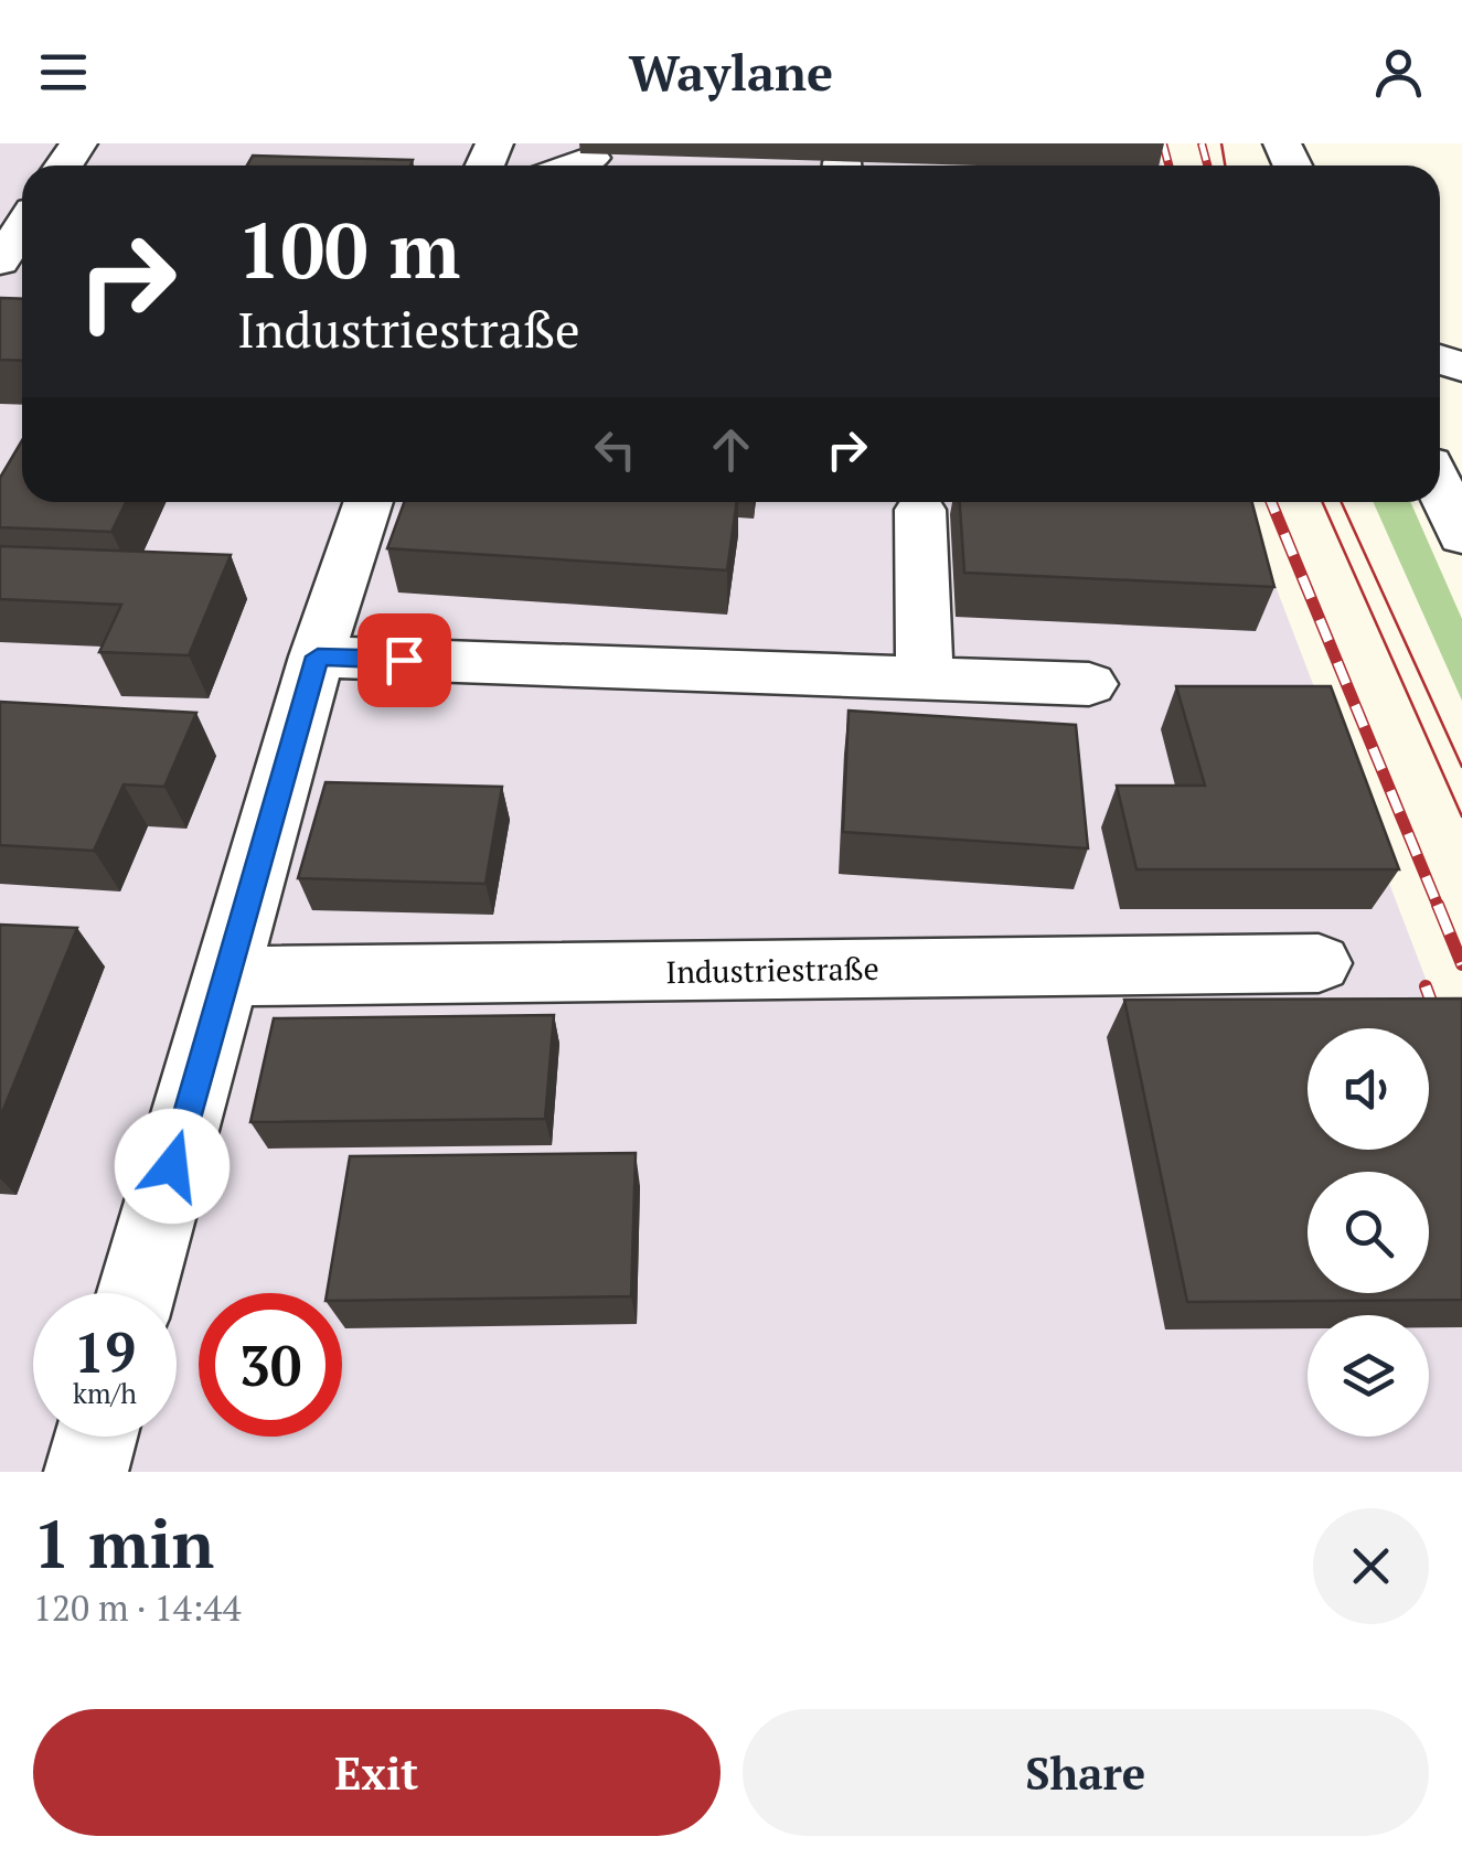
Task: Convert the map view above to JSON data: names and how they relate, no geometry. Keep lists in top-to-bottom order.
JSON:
{
  "streets": {
    "street": ["Industriestraße"]
  },
  "page": {
    "header": "Waylane",
    "turn": ["100 m", "Industriestraße"],
    "speed": "19 km/h",
    "limit": "30",
    "heading": ["1 min", "120 m · 14:44"],
    "buttons": ["Exit", "Share"]
  }
}
